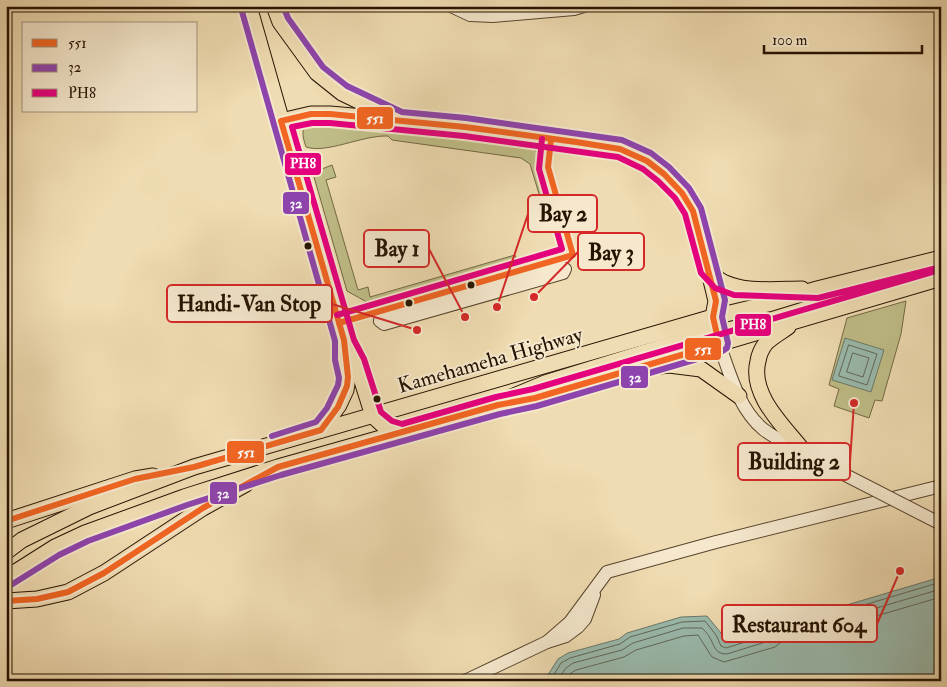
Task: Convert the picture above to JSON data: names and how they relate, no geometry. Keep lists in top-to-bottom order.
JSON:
{
  "streets": {
    "main road": ["Kamehameha Highway"]
  },
  "places": [
    "Bay 3",
    "Bay 2",
    "Bay 1",
    "Handi-Van Stop",
    "Building 2",
    "Restaurant 604"
  ],
  "lines": ["transit line 32", "transit line 551", "transit line PH8"],
  "legend": ["551", "32", "PH8"],
  "scale_bar": "100 m"
}
